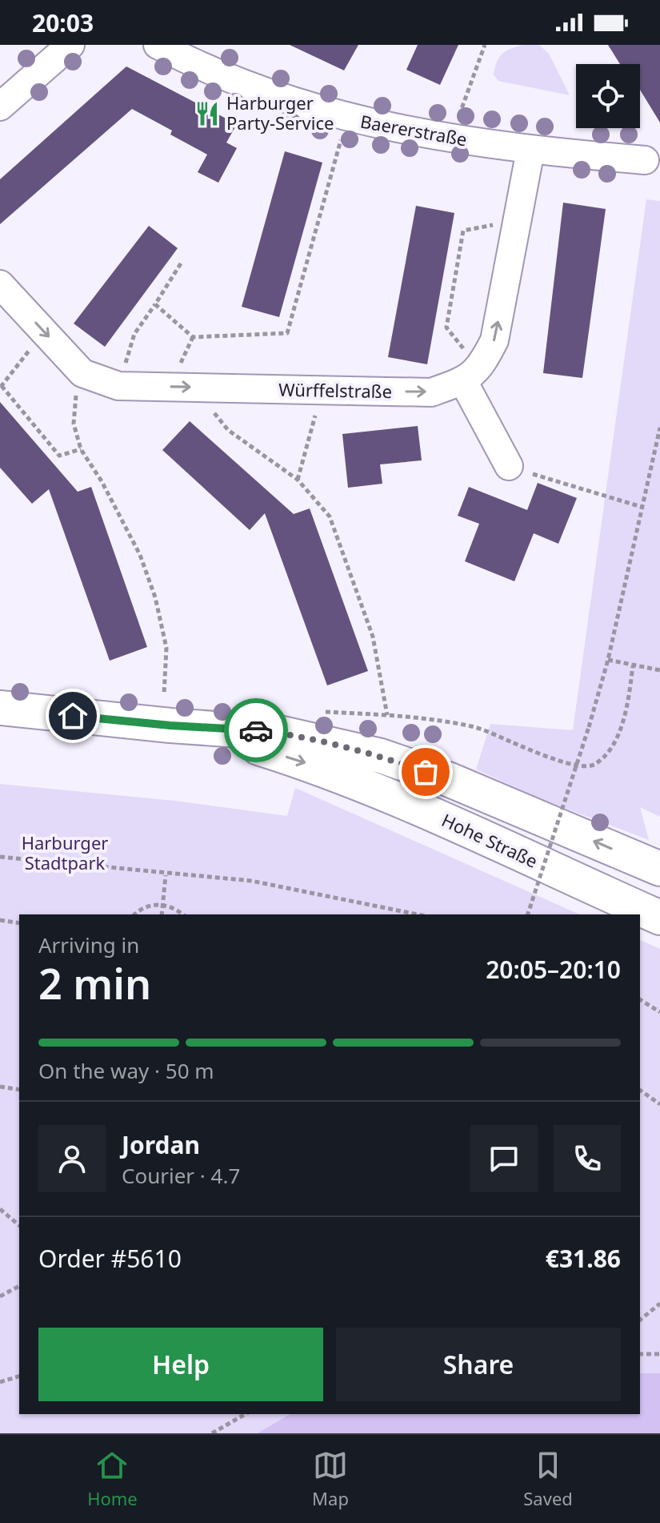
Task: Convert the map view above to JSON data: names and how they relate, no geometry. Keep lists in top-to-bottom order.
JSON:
{
  "streets": {
    "main road": ["Hohe Straße"],
    "street": ["Baererstraße", "Würffelstraße"]
  },
  "one_way": ["Würffelstraße"],
  "parks": ["Harburger Stadtpark"],
  "places": {
    "restaurant": ["Harburger Party-Service"]
  },
  "page": {
    "status": "20:03",
    "heading": ["2 min", "Arriving in", "20:05–20:10"],
    "panel": [
      "Jordan",
      "Courier · 4.7",
      "Order #5610",
      "€31.86"
    ],
    "bar": "On the way · 50 m",
    "buttons": ["Help", "Share"],
    "tabs": ["Home", "Map", "Saved"]
  }
}
